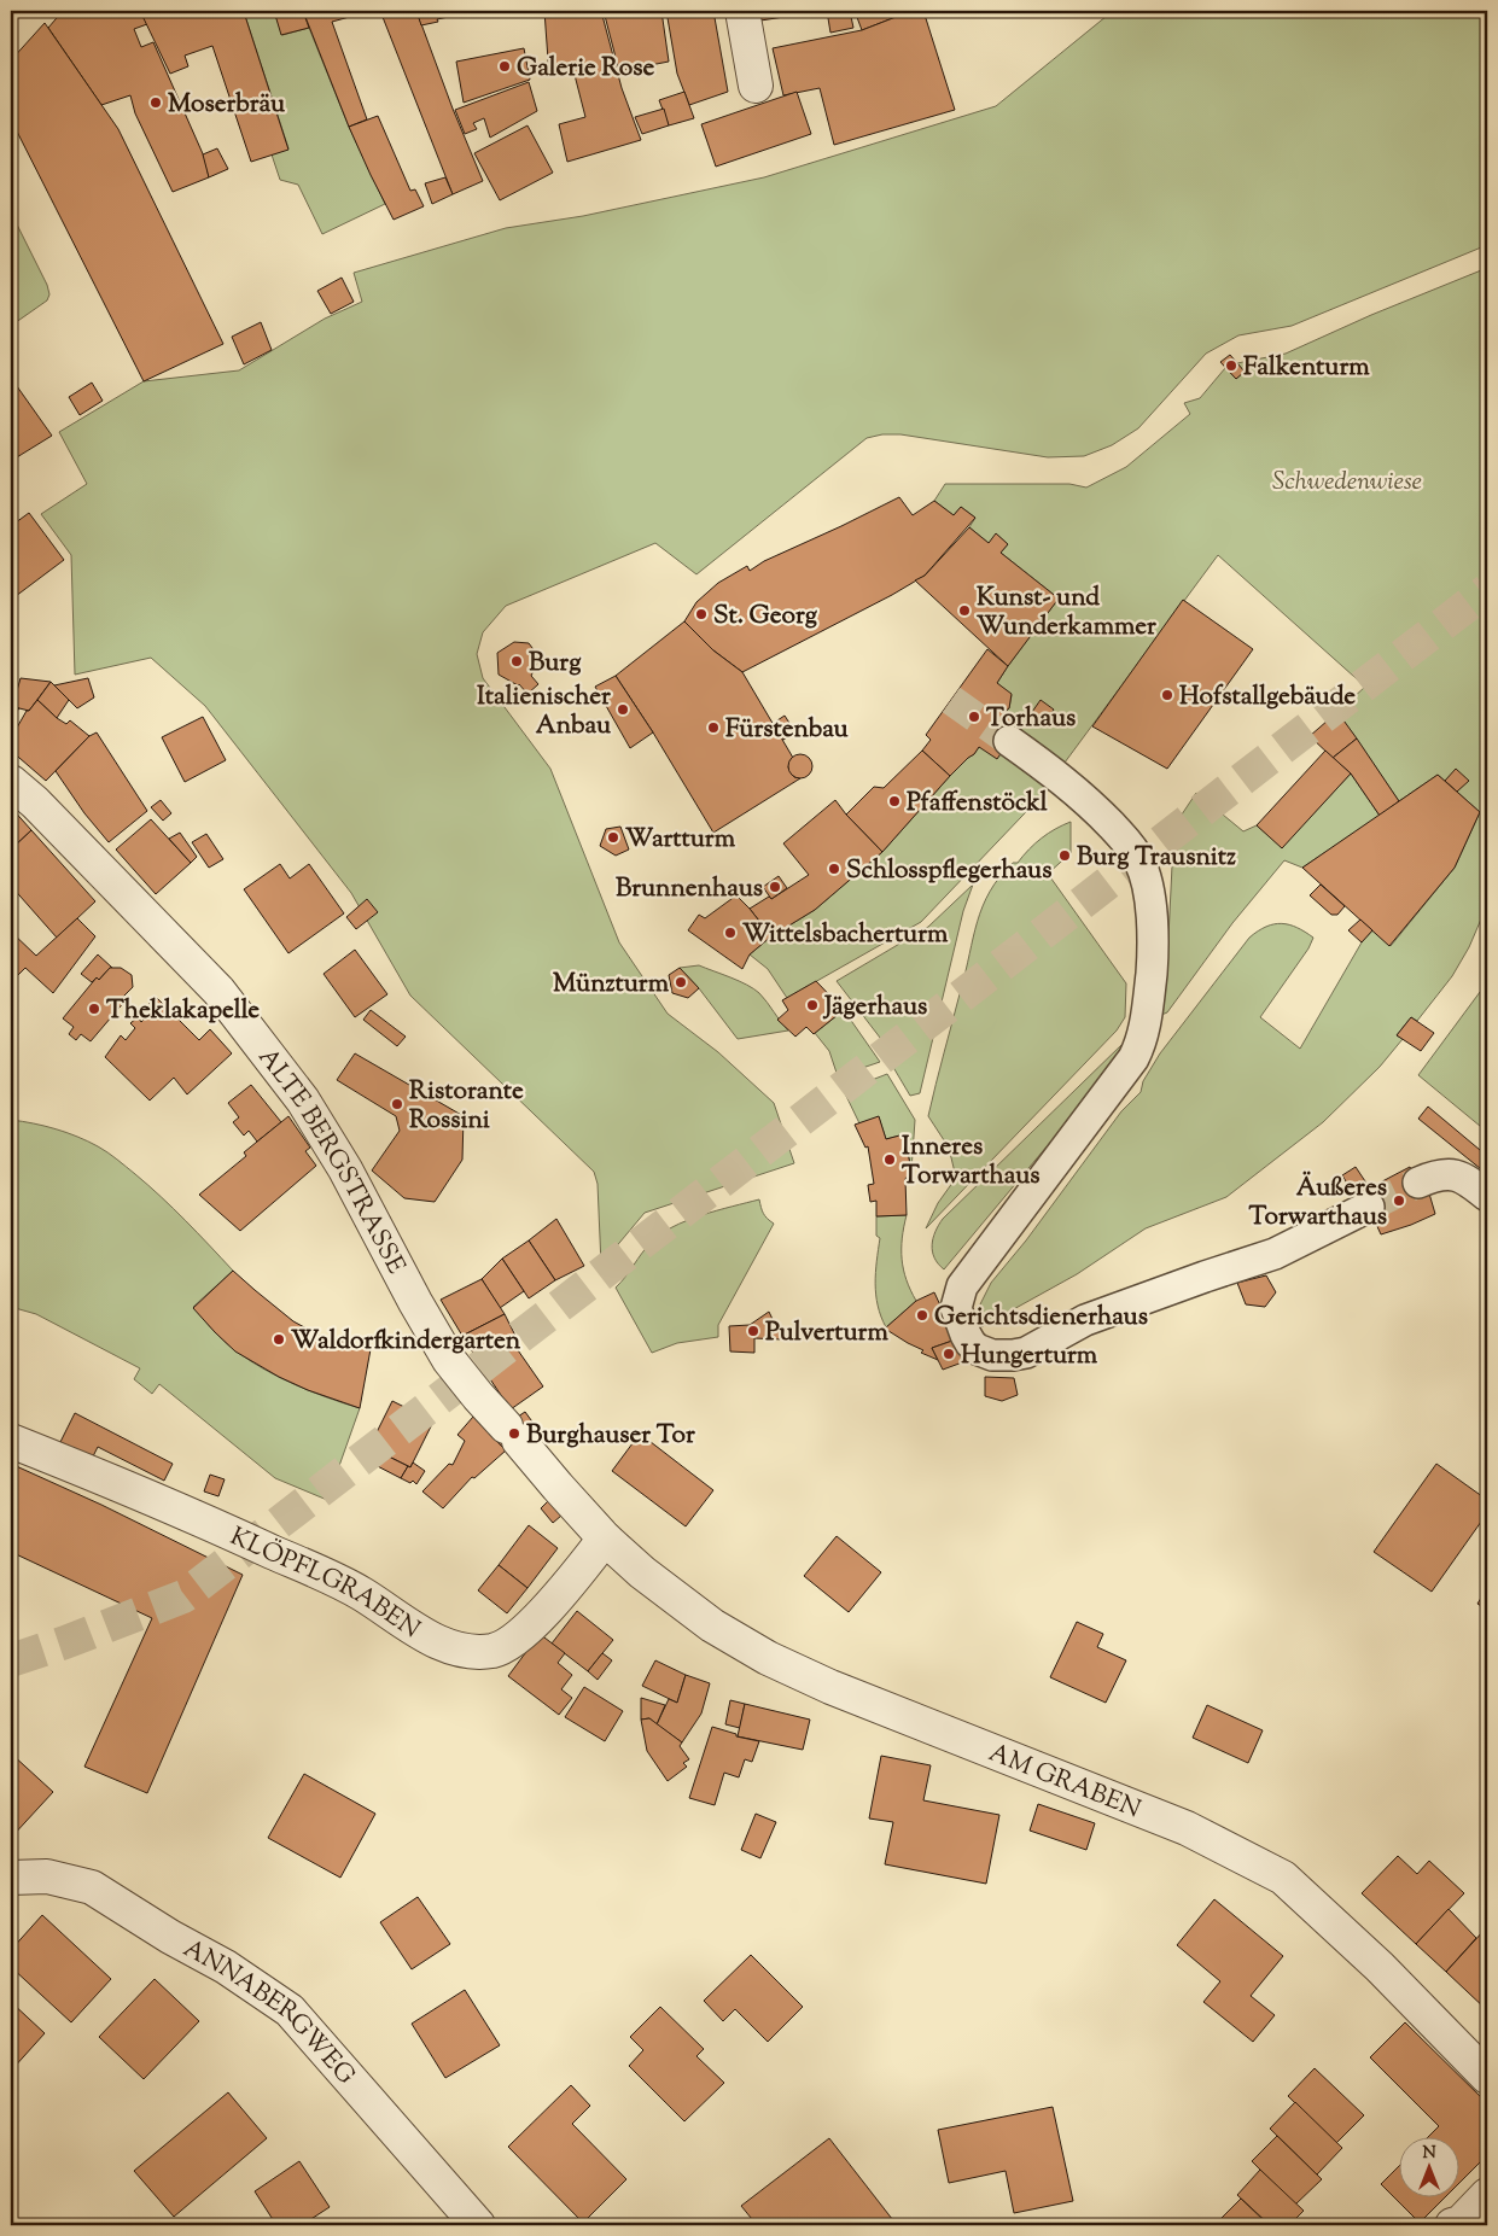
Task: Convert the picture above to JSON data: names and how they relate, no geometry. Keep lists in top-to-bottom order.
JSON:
{
  "streets": {
    "street": [
      "ALTE BERGSTRASSE",
      "KLÖPFLGRABEN",
      "AM GRABEN",
      "ANNABERGWEG"
    ]
  },
  "crossings": [
    ["ALTE BERGSTRASSE", "KLÖPFLGRABEN"],
    ["ALTE BERGSTRASSE", "AM GRABEN"],
    ["KLÖPFLGRABEN", "AM GRABEN"]
  ],
  "parks": ["Schwedenwiese"],
  "places": [
    "Galerie Rose",
    "Moserbräu",
    "Falkenturm",
    "Kunst- und Wunderkammer",
    "St. Georg",
    "Burg",
    "Hofstallgebäude",
    "Italienischer Anbau",
    "Torhaus",
    "Fürstenbau",
    "Pfaffenstöckl",
    "Wartturm",
    "Burg Trausnitz",
    "Schlosspflegerhaus",
    "Brunnenhaus",
    "Wittelsbacherturm",
    "Münzturm",
    "Jägerhaus",
    "Theklakapelle",
    "Ristorante Rossini",
    "Inneres Torwarthaus",
    "Äußeres Torwarthaus",
    "Gerichtsdienerhaus",
    "Pulverturm",
    "Waldorfkindergarten",
    "Hungerturm",
    "Burghauser Tor"
  ],
  "north": "top"
}
